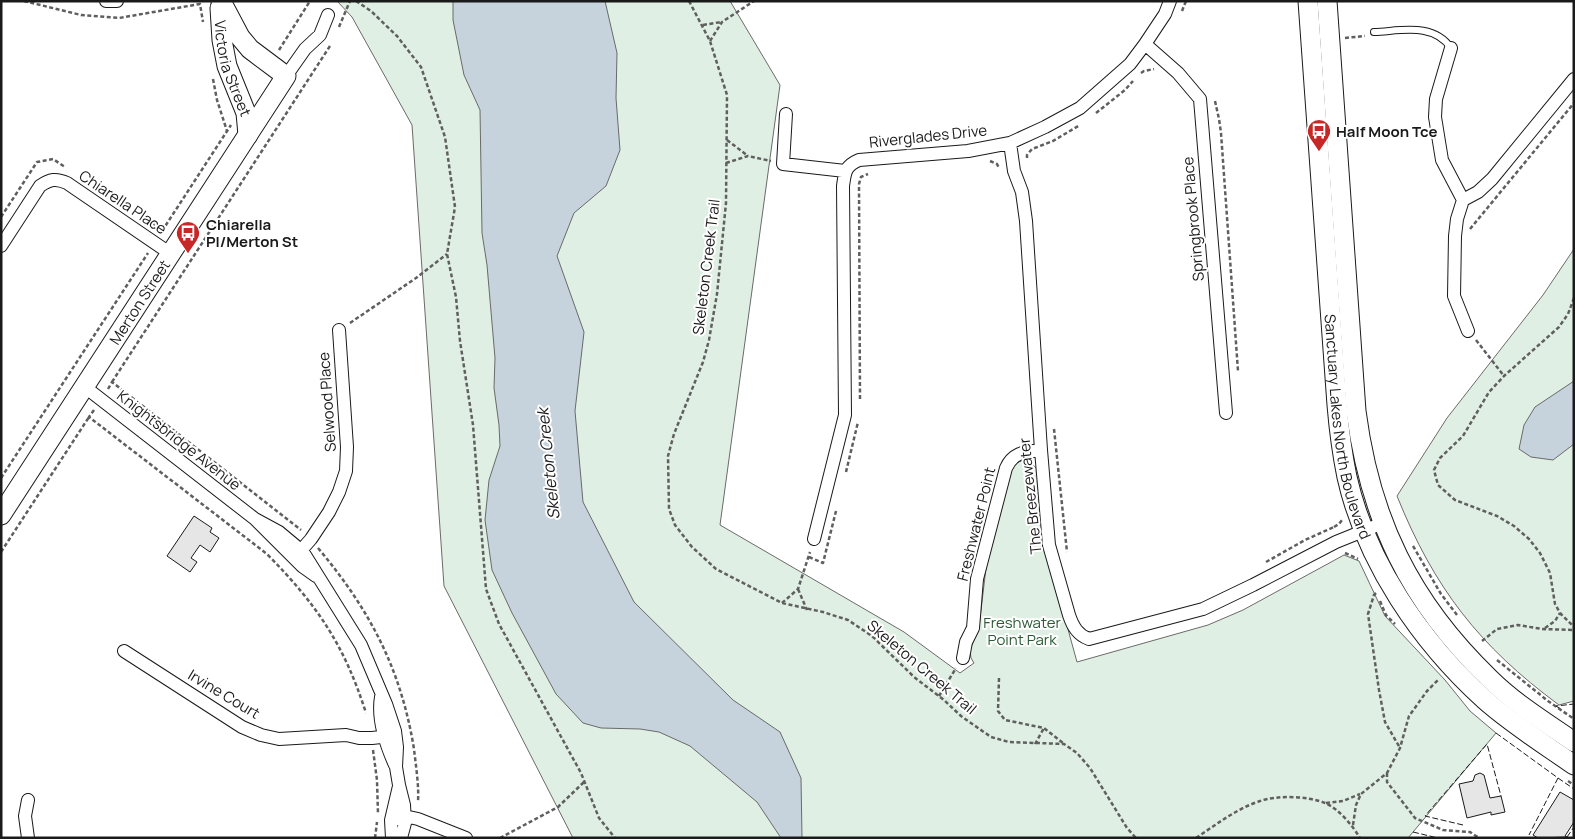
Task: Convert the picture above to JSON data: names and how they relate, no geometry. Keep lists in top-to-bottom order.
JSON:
{
  "streets": {
    "street": [
      "Victoria Street",
      "Riverglades Drive",
      "Chiarella Place",
      "Springbrook Place",
      "Merton Street",
      "Selwood Place",
      "Sanctuary Lakes North Boulevard",
      "Knightsbridge Avenue",
      "The Breezewater",
      "Freshwater Point",
      "Irvine Court"
    ],
    "path": ["Skeleton Creek Trail"]
  },
  "crossings": [
    ["Victoria Street", "Merton Street"],
    ["Riverglades Drive", "Springbrook Place"],
    ["Riverglades Drive", "The Breezewater"],
    ["Chiarella Place", "Merton Street"],
    ["Merton Street", "Knightsbridge Avenue"],
    ["Selwood Place", "Knightsbridge Avenue"],
    ["Sanctuary Lakes North Boulevard", "The Breezewater"],
    ["Knightsbridge Avenue", "Irvine Court"],
    ["The Breezewater", "Freshwater Point"]
  ],
  "water": ["Skeleton Creek"],
  "parks": ["Freshwater Point Park"],
  "places": {
    "bus stop": ["Half Moon Tce", "Chiarella Pl/Merton St"]
  }
}
